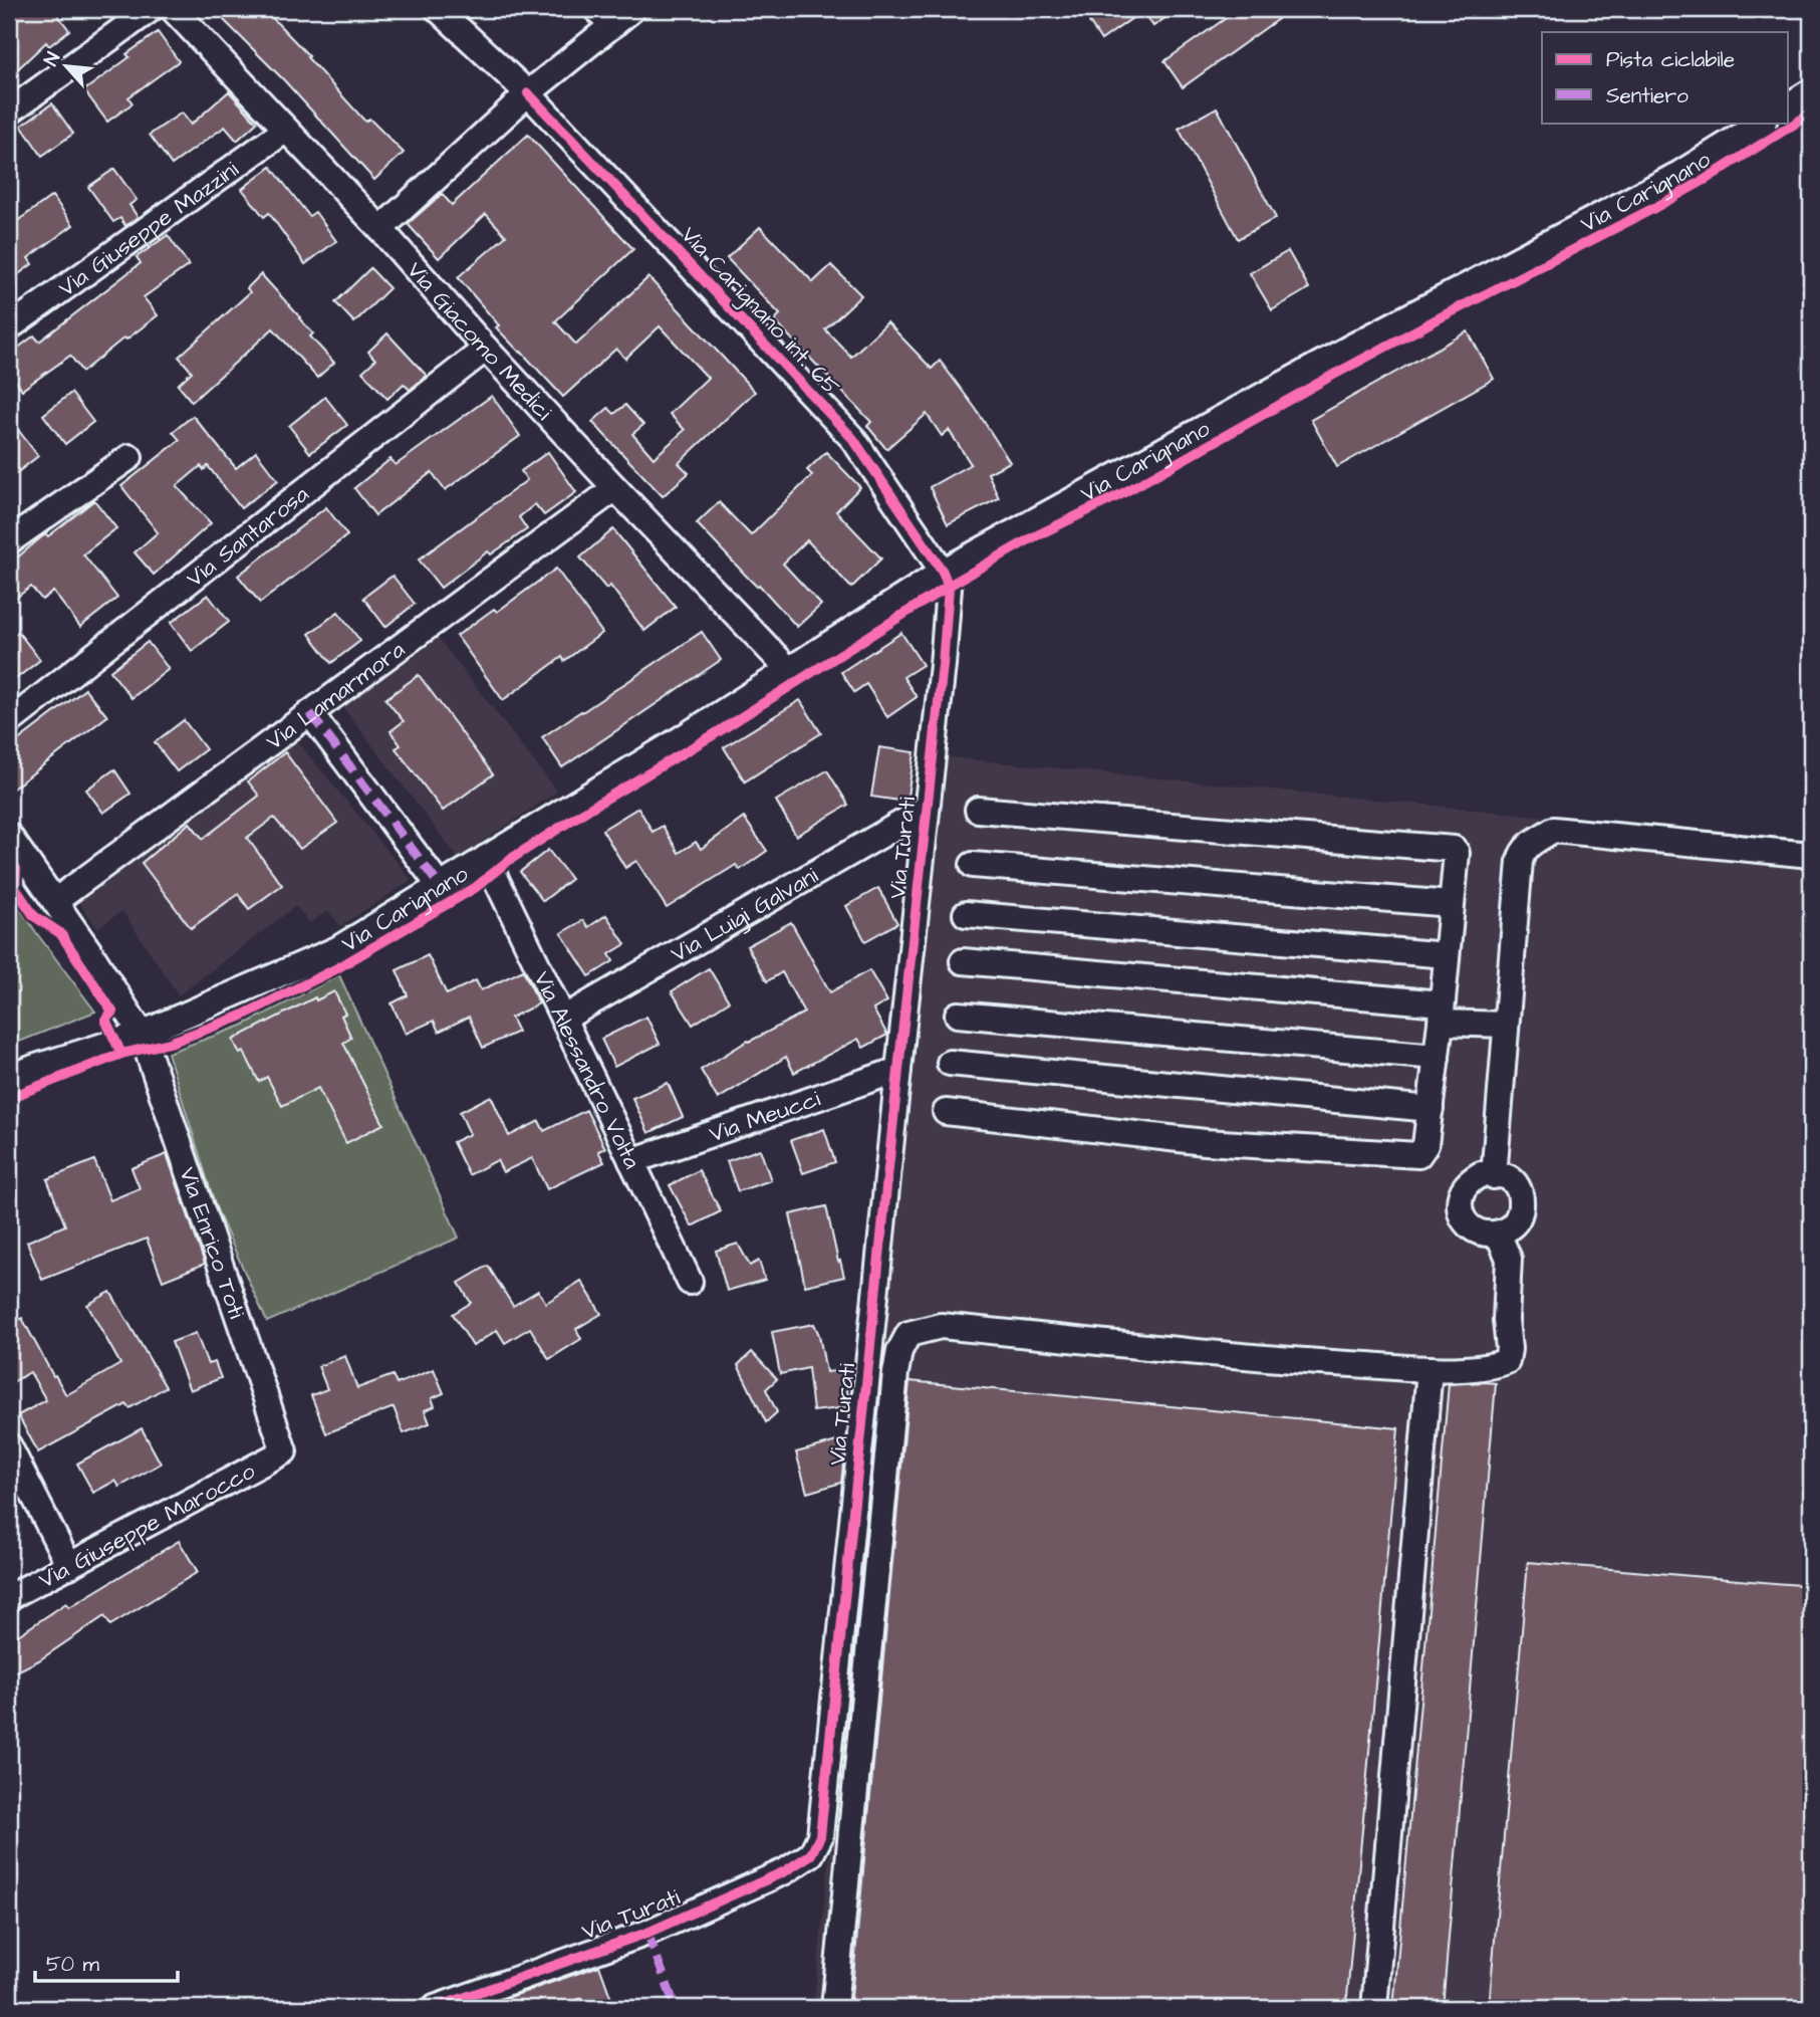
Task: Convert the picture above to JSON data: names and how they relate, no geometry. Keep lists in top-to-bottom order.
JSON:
{
  "streets": {
    "street": [
      "Via Carignano",
      "Via Giuseppe Mazzini",
      "Via Carignano int. 65",
      "Via Giacomo Medici",
      "Via Santarosa",
      "Via Lamarmora",
      "Via Turati",
      "Via Luigi Galvani",
      "Via Alessandro Volta",
      "Via Meucci",
      "Via Enrico Toti",
      "Via Giuseppe Marocco"
    ]
  },
  "crossings": [
    ["Via Carignano", "Via Carignano int. 65"],
    ["Via Carignano", "Via Giacomo Medici"],
    ["Via Carignano", "Via Turati"],
    ["Via Carignano", "Via Alessandro Volta"],
    ["Via Carignano", "Via Enrico Toti"],
    ["Via Giuseppe Mazzini", "Via Giacomo Medici"],
    ["Via Carignano int. 65", "Via Turati"],
    ["Via Giacomo Medici", "Via Santarosa"],
    ["Via Giacomo Medici", "Via Lamarmora"],
    ["Via Lamarmora", "Via Enrico Toti"],
    ["Via Turati", "Via Luigi Galvani"],
    ["Via Turati", "Via Meucci"],
    ["Via Luigi Galvani", "Via Alessandro Volta"],
    ["Via Alessandro Volta", "Via Meucci"],
    ["Via Enrico Toti", "Via Giuseppe Marocco"]
  ],
  "legend": ["Pista ciclabile", "Sentiero"],
  "scale_bar": "50 m",
  "north": "top left"
}
